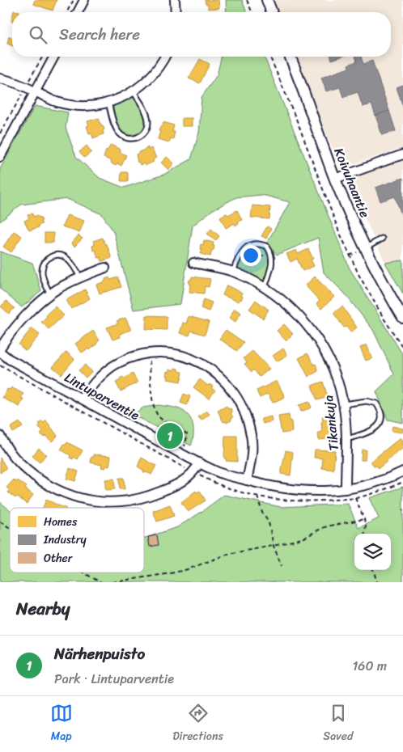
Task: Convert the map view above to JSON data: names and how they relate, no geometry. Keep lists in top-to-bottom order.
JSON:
{
  "streets": {
    "street": ["Koivuhaantie", "Lintuparventie", "Tikankuja"]
  },
  "crossings": [
    ["Lintuparventie", "Tikankuja"]
  ],
  "legend": ["Homes", "Industry", "Other"],
  "page": {
    "search": "Search here",
    "pins": "1",
    "heading": "Nearby",
    "list": [
      {
        "mark": "1",
        "name": "Närhenpuisto",
        "note": "Park · Lintuparventie",
        "value": "160 m"
      }
    ],
    "nav": ["Map", "Directions", "Saved"]
  }
}
